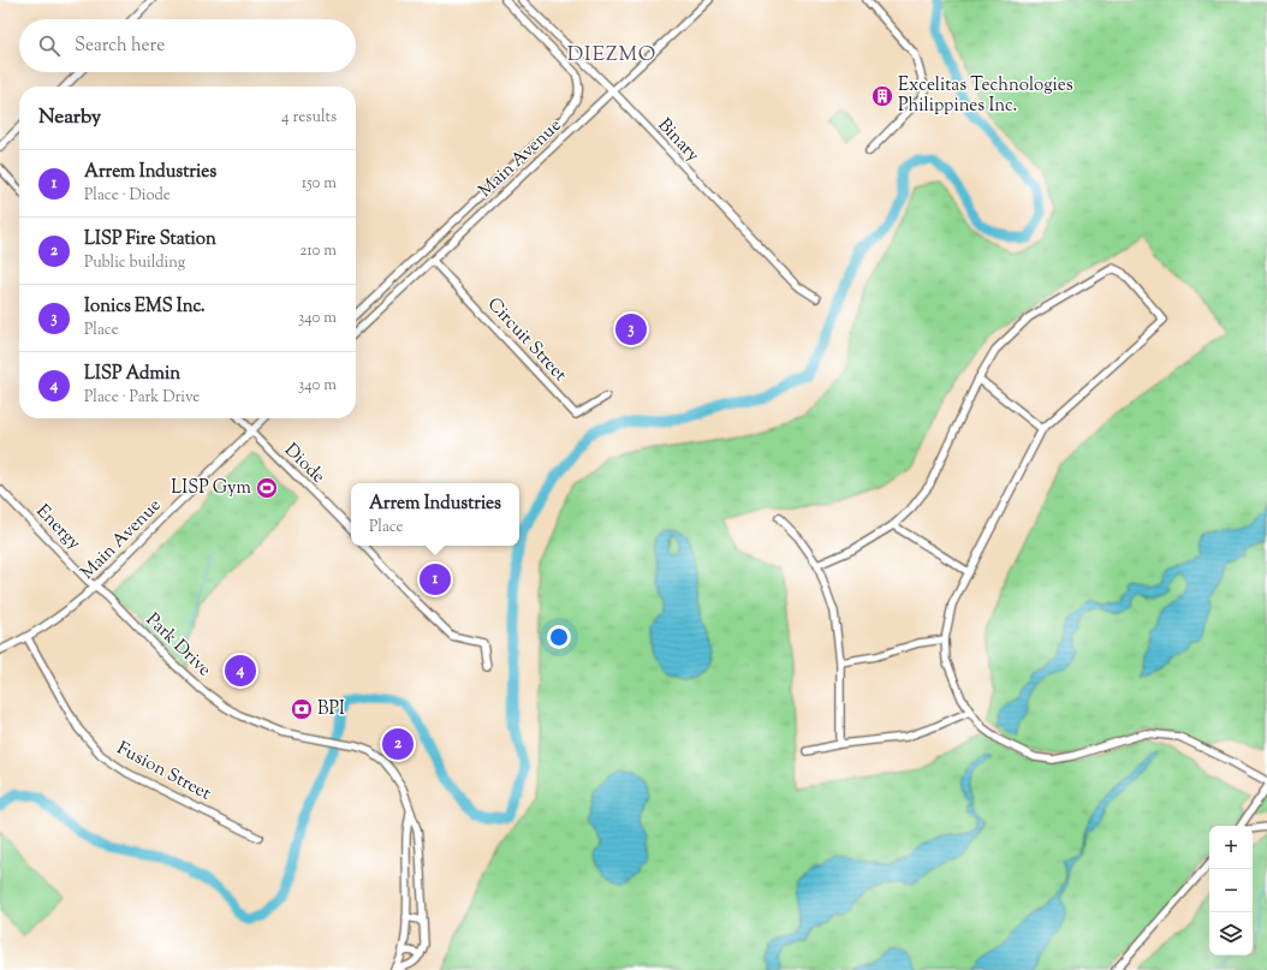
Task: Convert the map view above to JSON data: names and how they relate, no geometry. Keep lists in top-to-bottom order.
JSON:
{
  "streets": {
    "street": [
      "Binary",
      "Main Avenue",
      "Circuit Street",
      "Diode",
      "Energy",
      "Park Drive",
      "Fusion Street"
    ]
  },
  "crossings": [
    ["Binary", "Main Avenue"],
    ["Main Avenue", "Circuit Street"],
    ["Main Avenue", "Diode"],
    ["Main Avenue", "Energy"],
    ["Main Avenue", "Park Drive"],
    ["Main Avenue", "Fusion Street"],
    ["Energy", "Park Drive"]
  ],
  "districts": ["DIEZMO"],
  "places": {
    "building": ["Excelitas Technologies Philippines Inc."],
    "sports": ["LISP Gym"],
    "bank": ["BPI"]
  },
  "page": {
    "search": "Search here",
    "heading": ["Nearby", "4 results"],
    "list": [
      {
        "mark": "1",
        "name": "Arrem Industries",
        "note": "Place · Diode",
        "value": "150 m"
      },
      {
        "mark": "2",
        "name": "LISP Fire Station",
        "note": "Public building",
        "value": "210 m"
      },
      {
        "mark": "3",
        "name": "Ionics EMS Inc.",
        "note": "Place",
        "value": "340 m"
      },
      {
        "mark": "4",
        "name": "LISP Admin",
        "note": "Place · Park Drive",
        "value": "340 m"
      }
    ],
    "pins": [
      "3",
      "1",
      "4",
      "2"
    ],
    "popup": ["Arrem Industries", "Place"],
    "map_buttons": ["+", "−"]
  }
}
